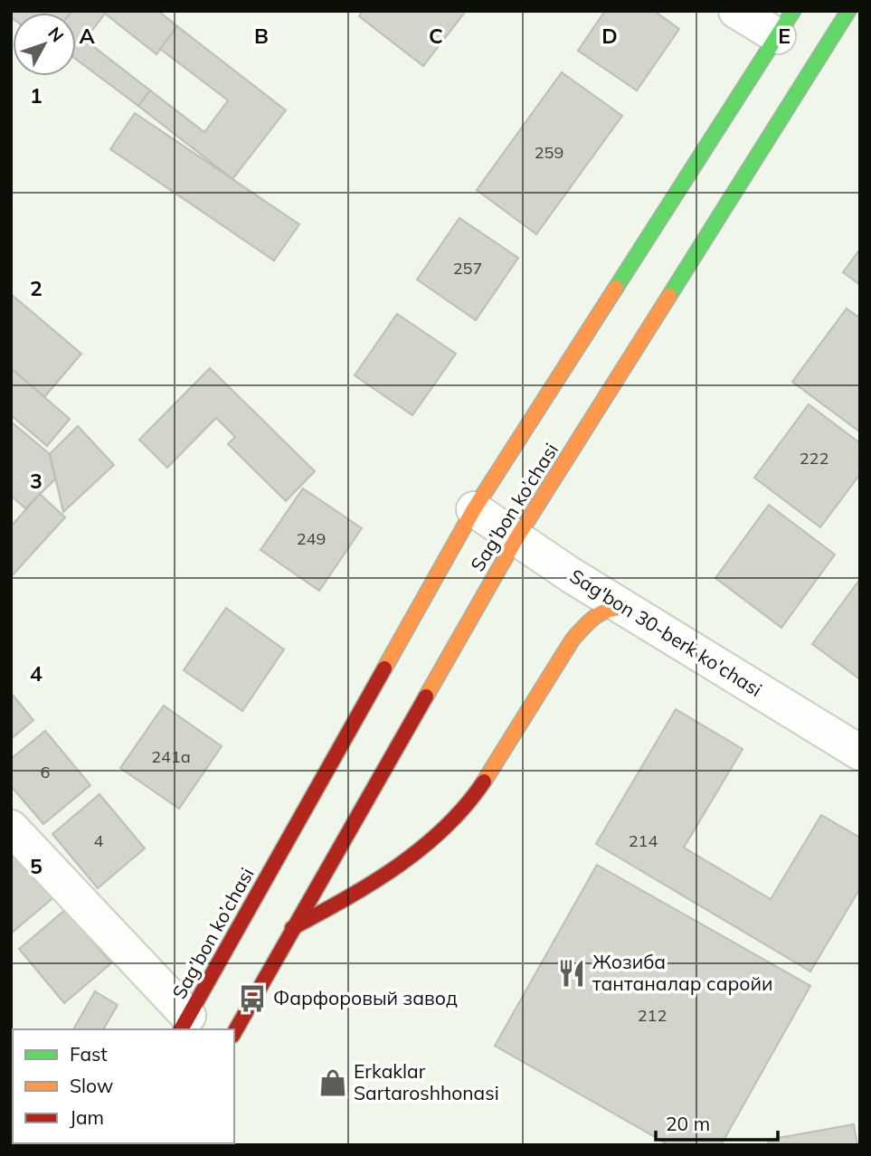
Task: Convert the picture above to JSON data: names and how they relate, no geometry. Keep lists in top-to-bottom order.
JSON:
{
  "streets": {
    "main road": ["Sag’bon ko’chasi"],
    "street": ["Sag'bon 30-berk ko'chasi"]
  },
  "crossings": [
    ["Sag’bon ko’chasi", "Sag'bon 30-berk ko'chasi"]
  ],
  "places": {
    "restaurant": ["Жозиба тантаналар саройи"],
    "bus stop": ["Фарфоровый завод"],
    "shop": ["Erkaklar Sartaroshhonasi"]
  },
  "house_numbers": [
    "259",
    "257",
    "222",
    "249",
    "241а",
    "6",
    "4",
    "214",
    "212"
  ],
  "legend": ["Fast", "Slow", "Jam"],
  "scale_bar": "20 m",
  "north": "top right",
  "grid": {
    "columns": [
      "A",
      "B",
      "C",
      "D",
      "E"
    ],
    "rows": [
      "1",
      "2",
      "3",
      "4",
      "5"
    ]
  }
}
